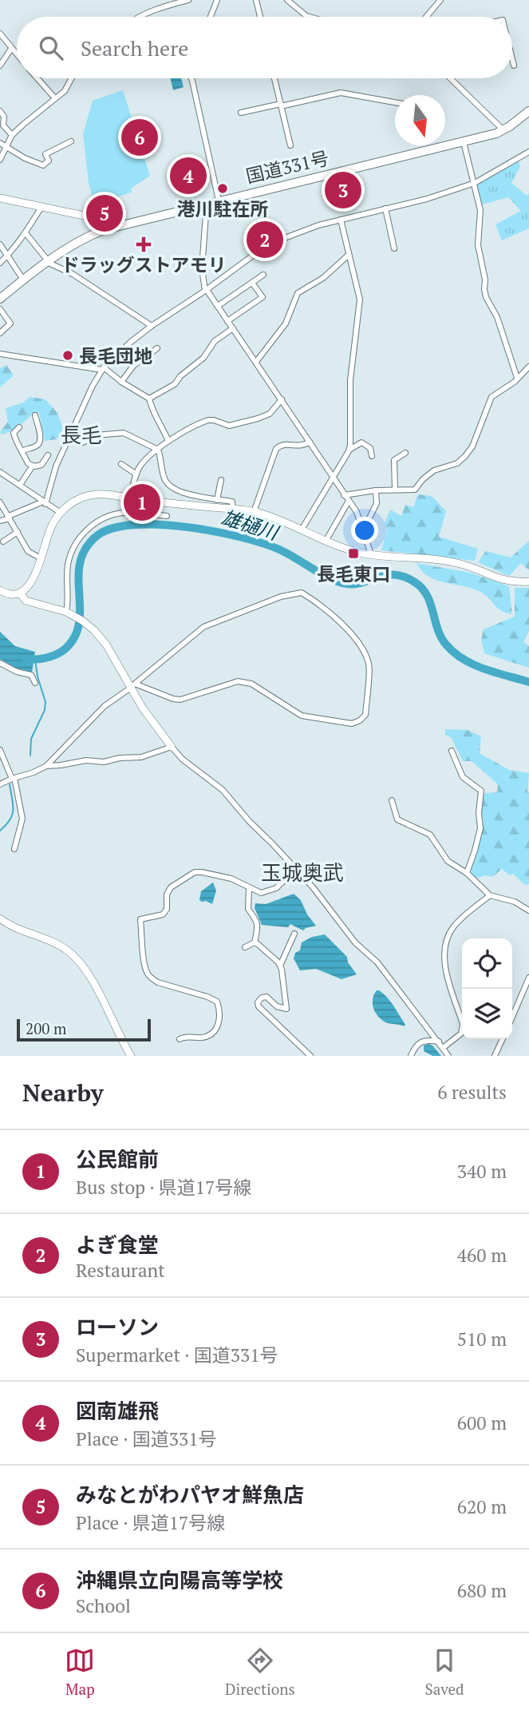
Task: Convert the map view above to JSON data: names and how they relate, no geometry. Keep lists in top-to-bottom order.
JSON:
{
  "streets": {
    "highway": ["国道331号"]
  },
  "districts": ["長毛", "玉城奥武"],
  "water": ["雄樋川"],
  "places": {
    "other": ["港川駐在所", "長毛団地"],
    "health": ["ドラッグストアモリ"],
    "transit": ["長毛東口"]
  },
  "scale_bar": "200 m",
  "north": "bottom",
  "page": {
    "search": "Search here",
    "pins": [
      "6",
      "4",
      "3",
      "5",
      "2",
      "1"
    ],
    "scale": "200 m",
    "heading": ["Nearby", "6 results"],
    "list": [
      {
        "mark": "1",
        "name": "公民館前",
        "note": "Bus stop · 県道17号線",
        "value": "340 m"
      },
      {
        "mark": "2",
        "name": "よぎ食堂",
        "note": "Restaurant",
        "value": "460 m"
      },
      {
        "mark": "3",
        "name": "ローソン",
        "note": "Supermarket · 国道331号",
        "value": "510 m"
      },
      {
        "mark": "4",
        "name": "図南雄飛",
        "note": "Place · 国道331号",
        "value": "600 m"
      },
      {
        "mark": "5",
        "name": "みなとがわパヤオ鮮魚店",
        "note": "Place · 県道17号線",
        "value": "620 m"
      },
      {
        "mark": "6",
        "name": "沖縄県立向陽高等学校",
        "note": "School",
        "value": "680 m"
      }
    ],
    "nav": ["Map", "Directions", "Saved"]
  }
}
